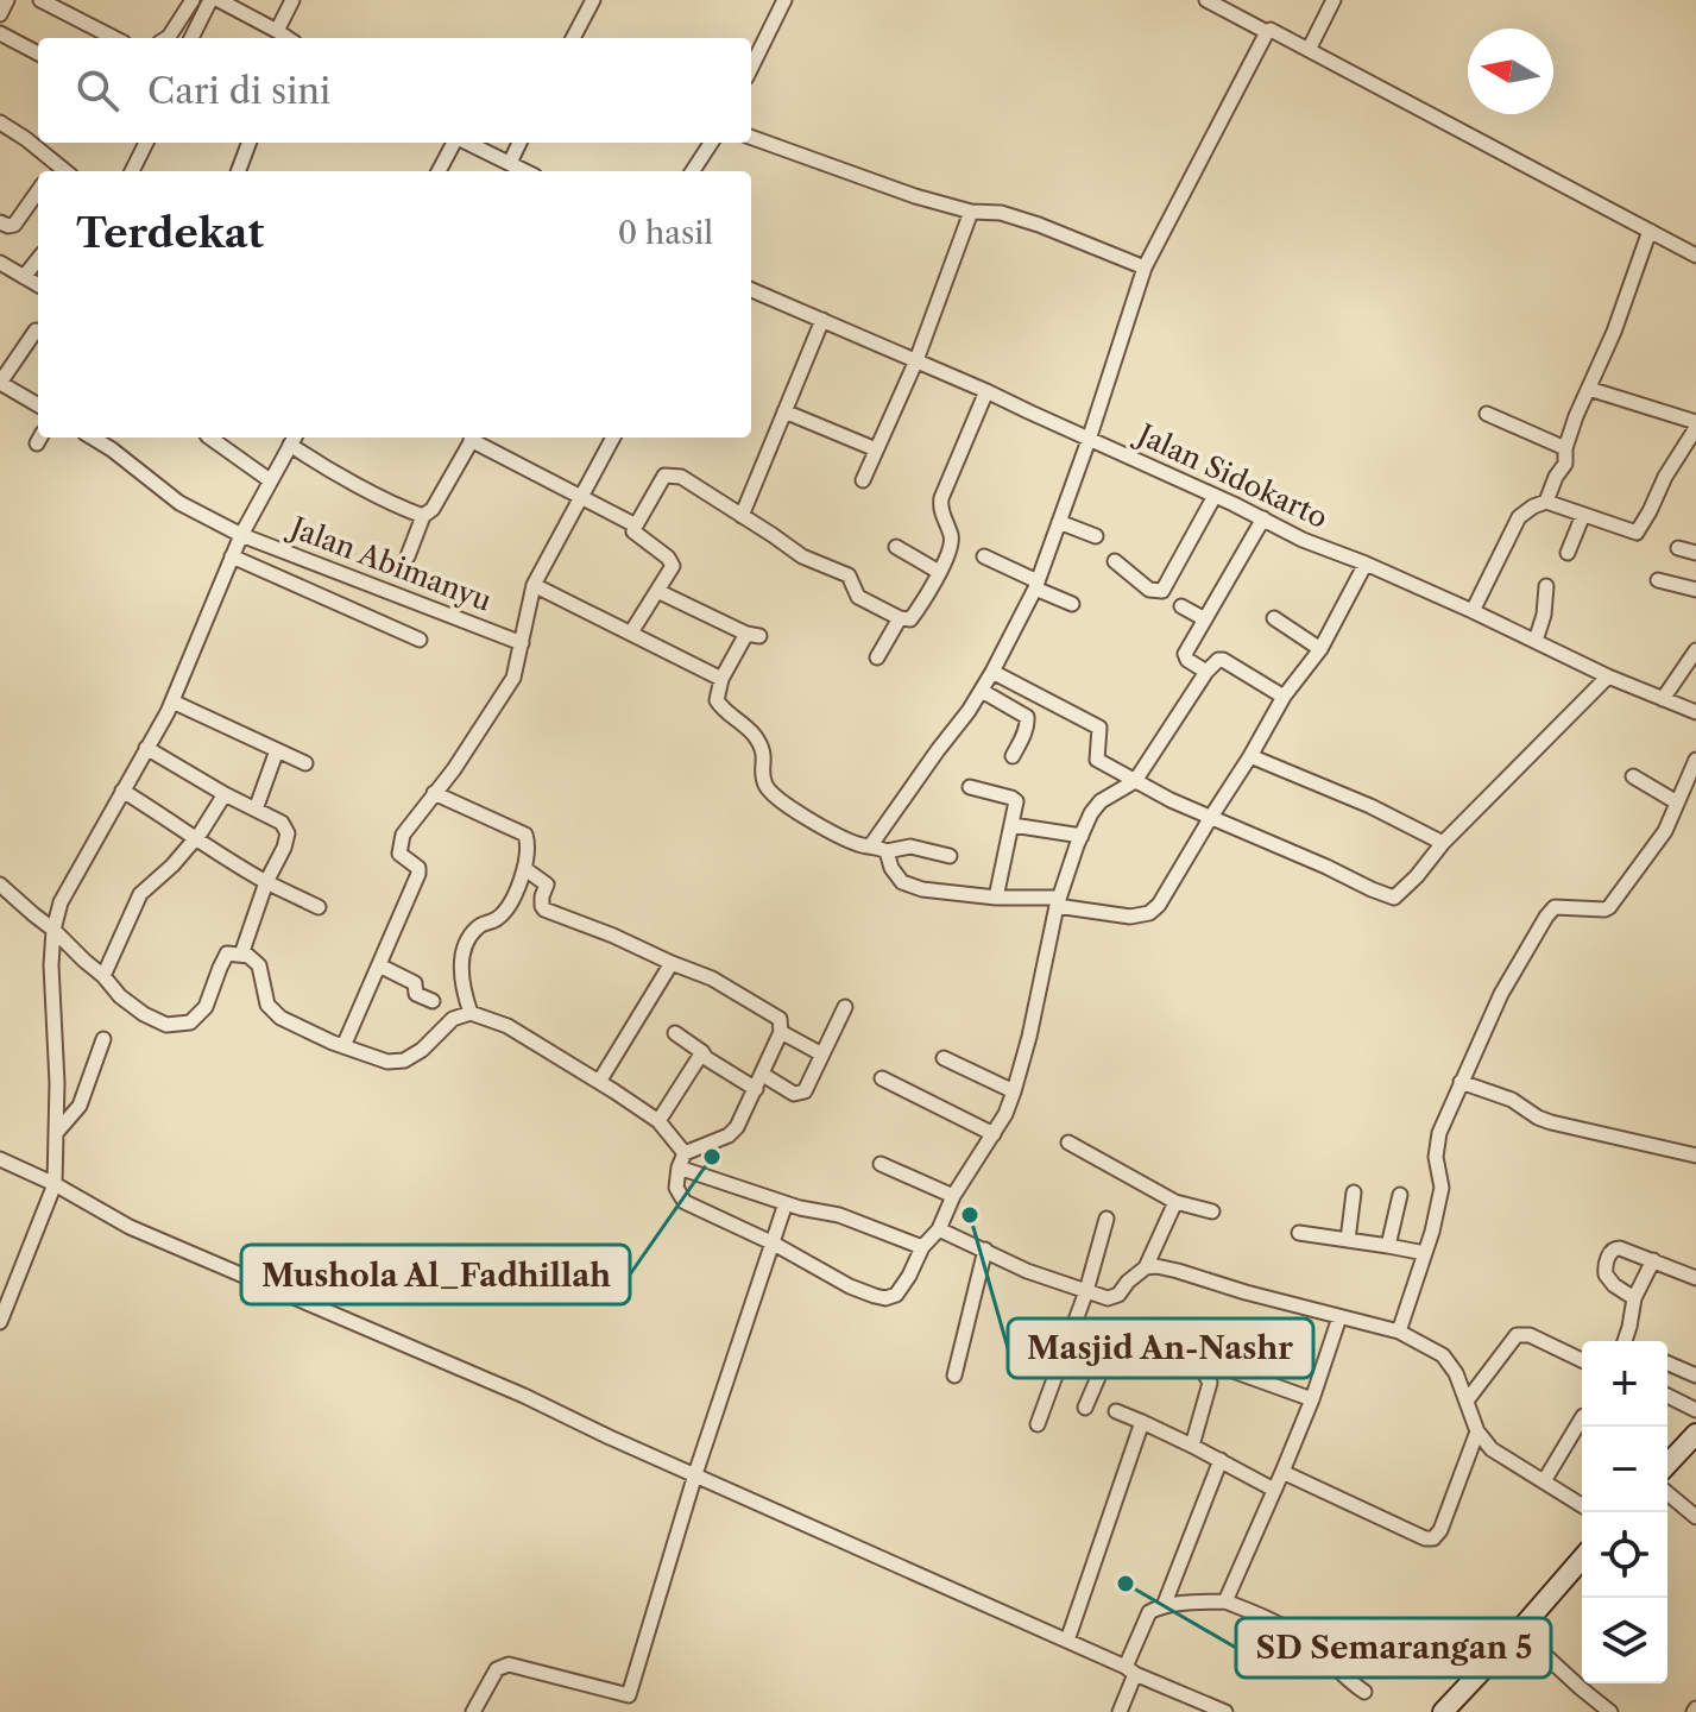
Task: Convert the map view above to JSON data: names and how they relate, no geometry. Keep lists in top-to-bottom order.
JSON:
{
  "streets": {
    "street": ["Jalan Sidokarto", "Jalan Abimanyu"]
  },
  "places": ["Mushola Al_Fadhillah", "Masjid An-Nashr", "SD Semarangan 5"],
  "north": "left",
  "page": {
    "search": "Cari di sini",
    "heading": ["Terdekat", "0 hasil"],
    "map_buttons": ["+", "−"]
  }
}
